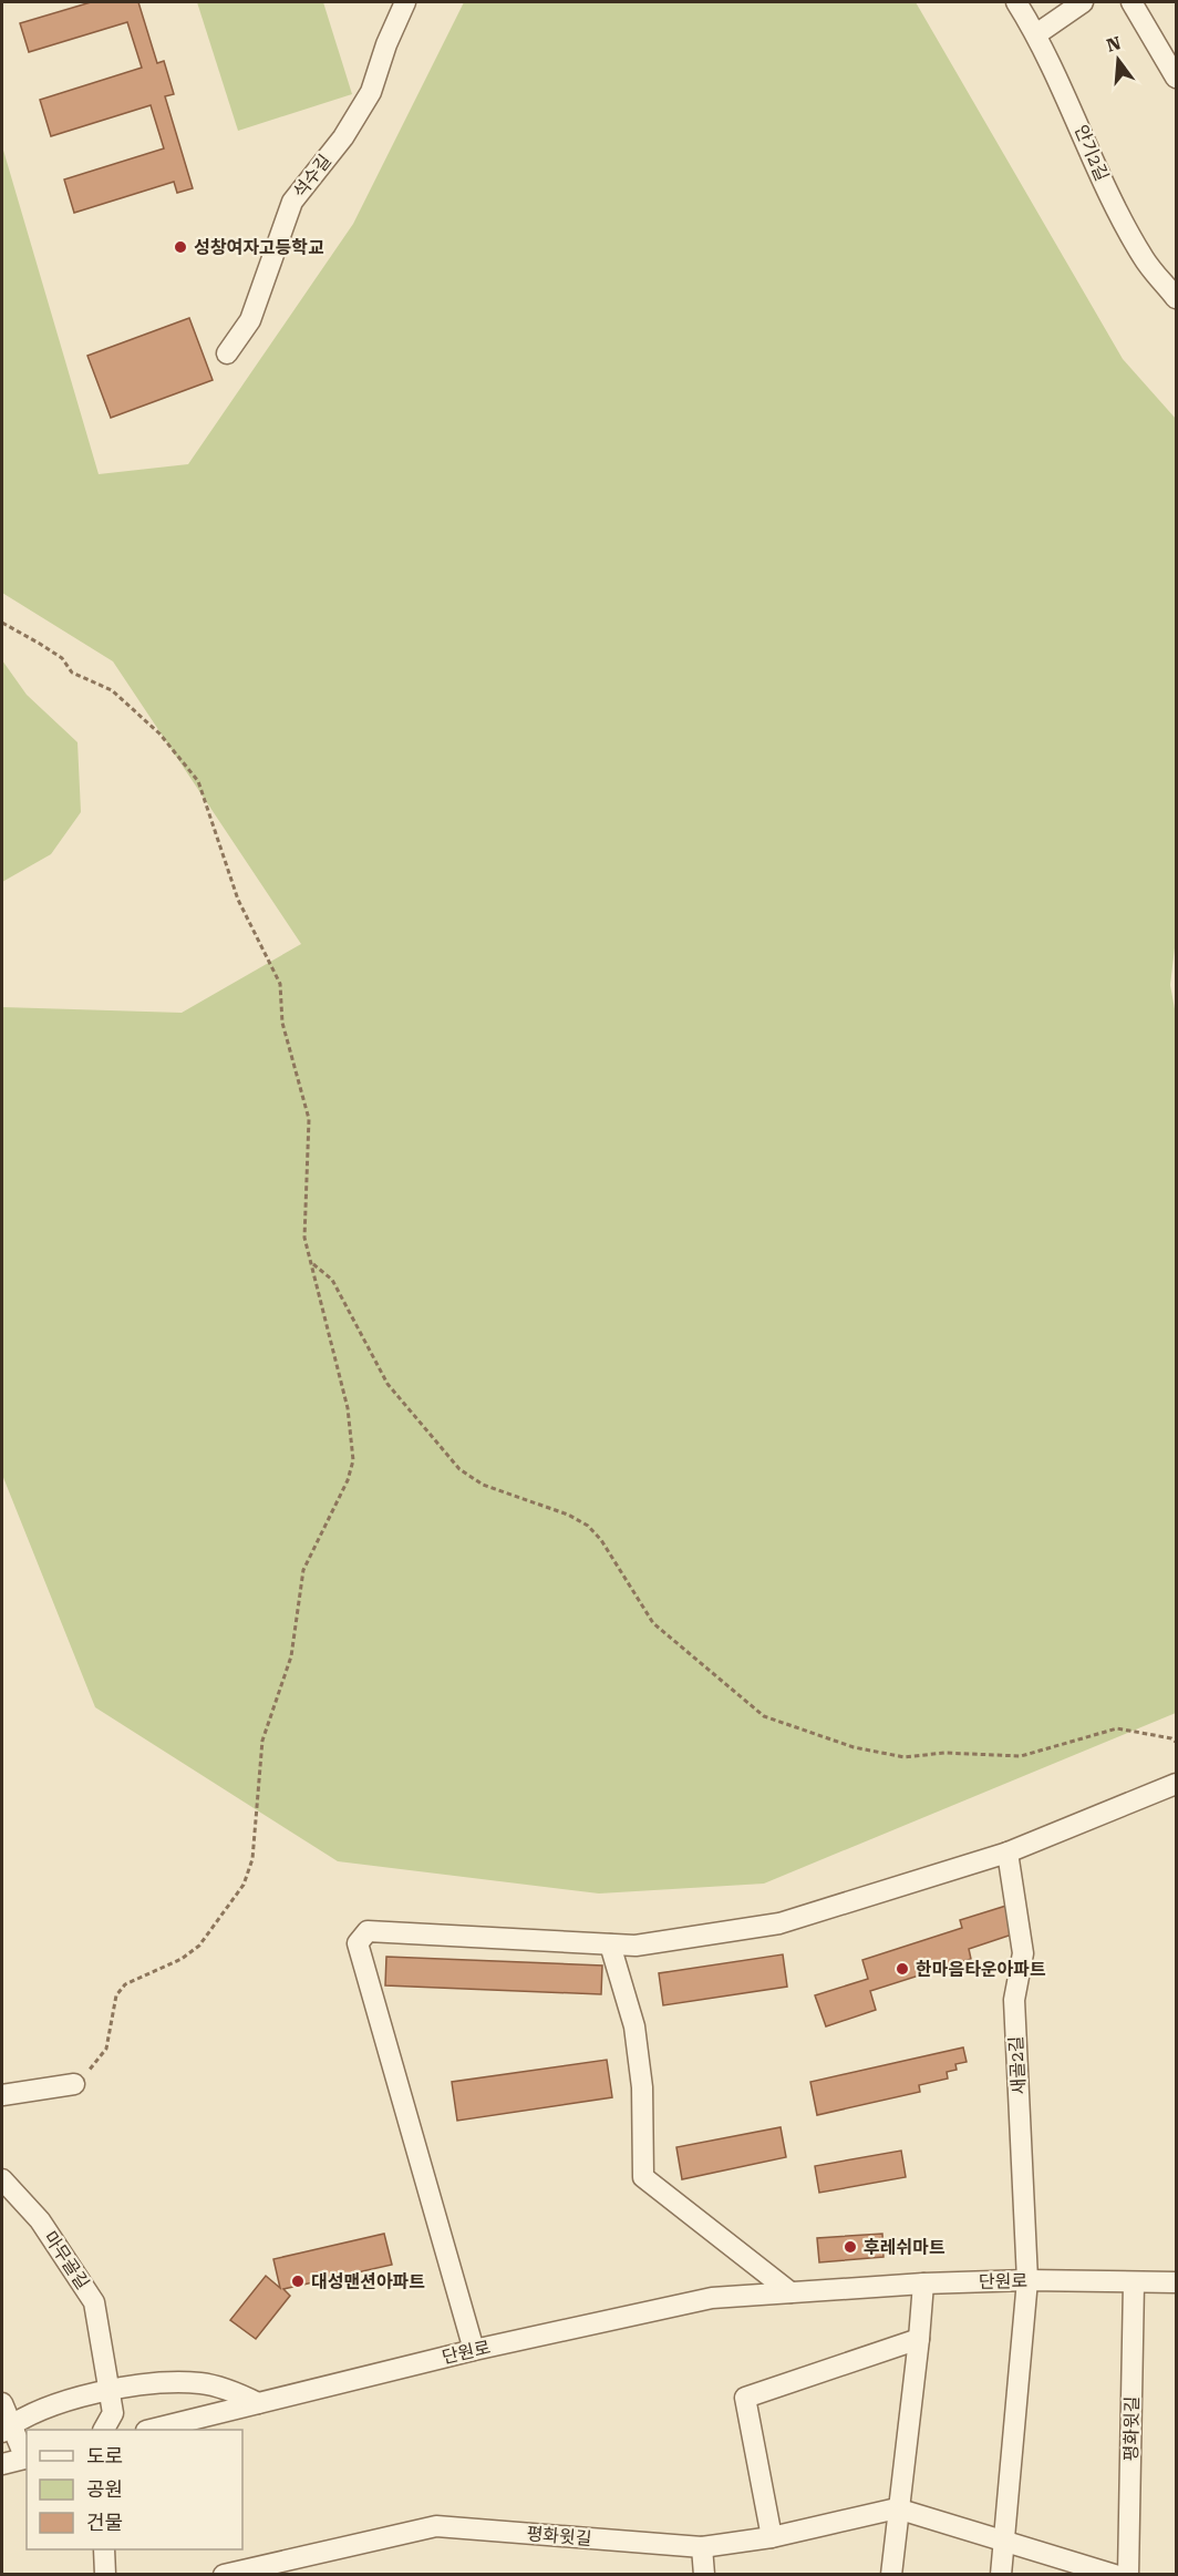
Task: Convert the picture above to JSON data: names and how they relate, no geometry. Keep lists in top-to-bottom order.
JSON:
{
  "streets": {
    "street": [
      "안기2길",
      "석수길",
      "새골2길",
      "마무골길",
      "단원로",
      "평화윗길"
    ]
  },
  "crossings": [
    ["새골2길", "단원로"],
    ["단원로", "평화윗길"]
  ],
  "places": [
    "성창여자고등학교",
    "한마음타운아파트",
    "후레쉬마트",
    "대성맨션아파트"
  ],
  "legend": ["도로", "공원", "건물"],
  "north": "top"
}
